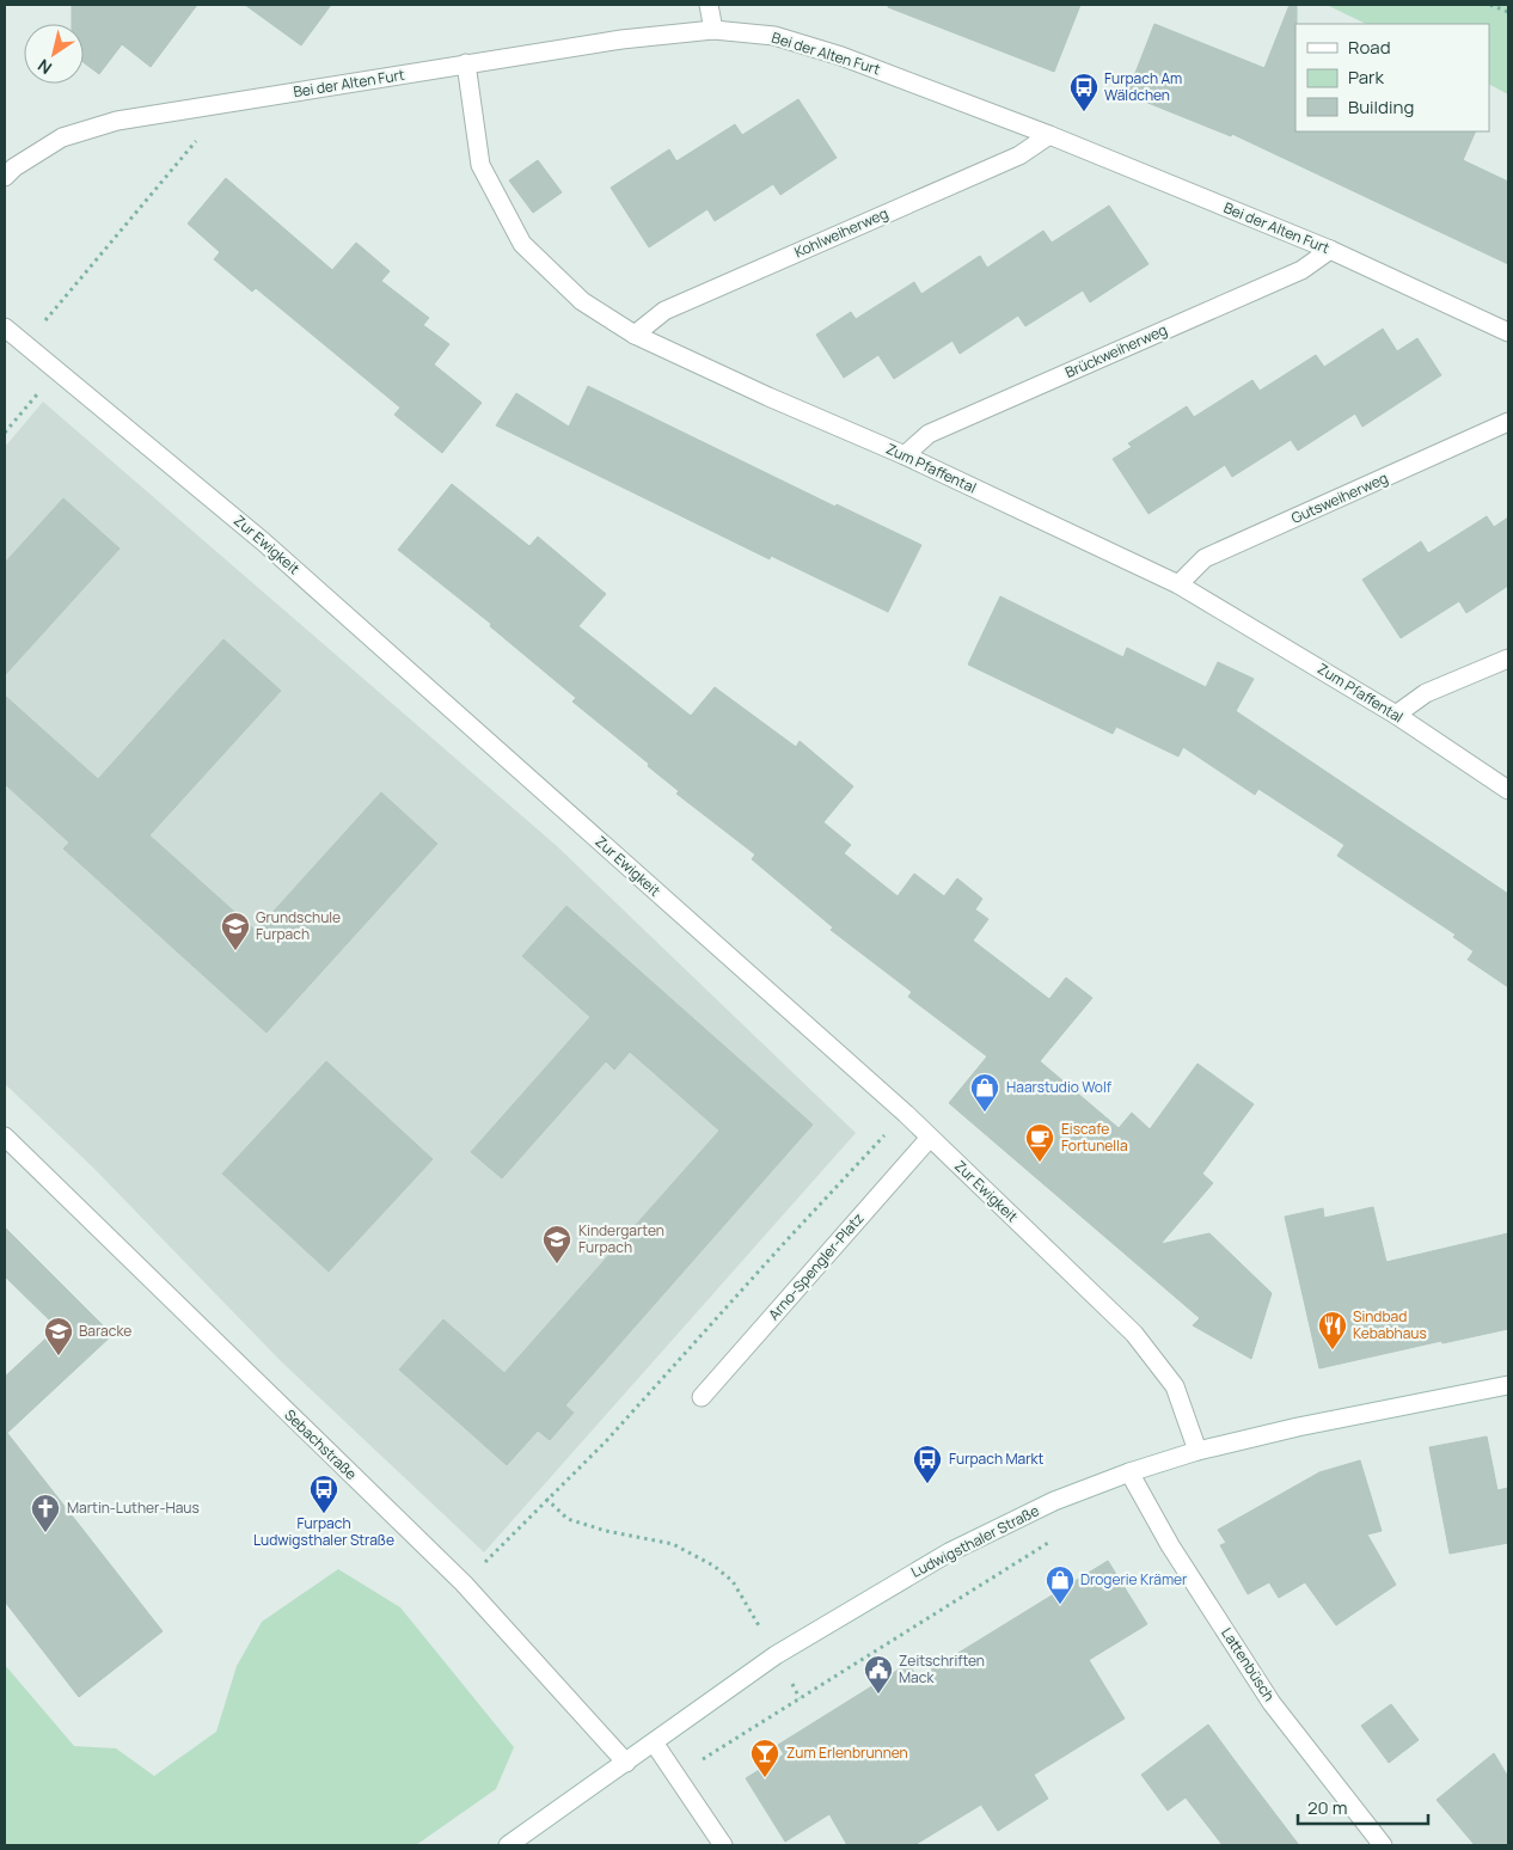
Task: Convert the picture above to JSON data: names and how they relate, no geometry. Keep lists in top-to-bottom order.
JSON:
{
  "streets": {
    "street": [
      "Bei der Alten Furt",
      "Kohlweiherweg",
      "Brückweiherweg",
      "Zum Pfaffental",
      "Gutsweiherweg",
      "Zur Ewigkeit",
      "Arno-Spengler-Platz",
      "Sebachstraße",
      "Ludwigsthaler Straße",
      "Lattenbüsch"
    ]
  },
  "crossings": [
    ["Bei der Alten Furt", "Kohlweiherweg"],
    ["Bei der Alten Furt", "Brückweiherweg"],
    ["Bei der Alten Furt", "Zum Pfaffental"],
    ["Kohlweiherweg", "Zum Pfaffental"],
    ["Brückweiherweg", "Zum Pfaffental"],
    ["Zum Pfaffental", "Gutsweiherweg"],
    ["Zur Ewigkeit", "Arno-Spengler-Platz"],
    ["Zur Ewigkeit", "Ludwigsthaler Straße"],
    ["Sebachstraße", "Ludwigsthaler Straße"],
    ["Ludwigsthaler Straße", "Lattenbüsch"]
  ],
  "places": {
    "bus stop": ["Furpach Am Wäldchen", "Furpach Markt", "Furpach Ludwigsthaler Straße"],
    "school or university": ["Grundschule Furpach", "Kindergarten Furpach", "Baracke"],
    "shop": ["Haarstudio Wolf", "Drogerie Krämer"],
    "cafe": ["Eiscafe Fortunella"],
    "restaurant": ["Sindbad Kebabhaus"],
    "church": ["Martin-Luther-Haus"],
    "public building": ["Zeitschriften Mack"],
    "bar": ["Zum Erlenbrunnen"]
  },
  "legend": ["Road", "Park", "Building"],
  "scale_bar": "20 m",
  "north": "bottom left"
}
